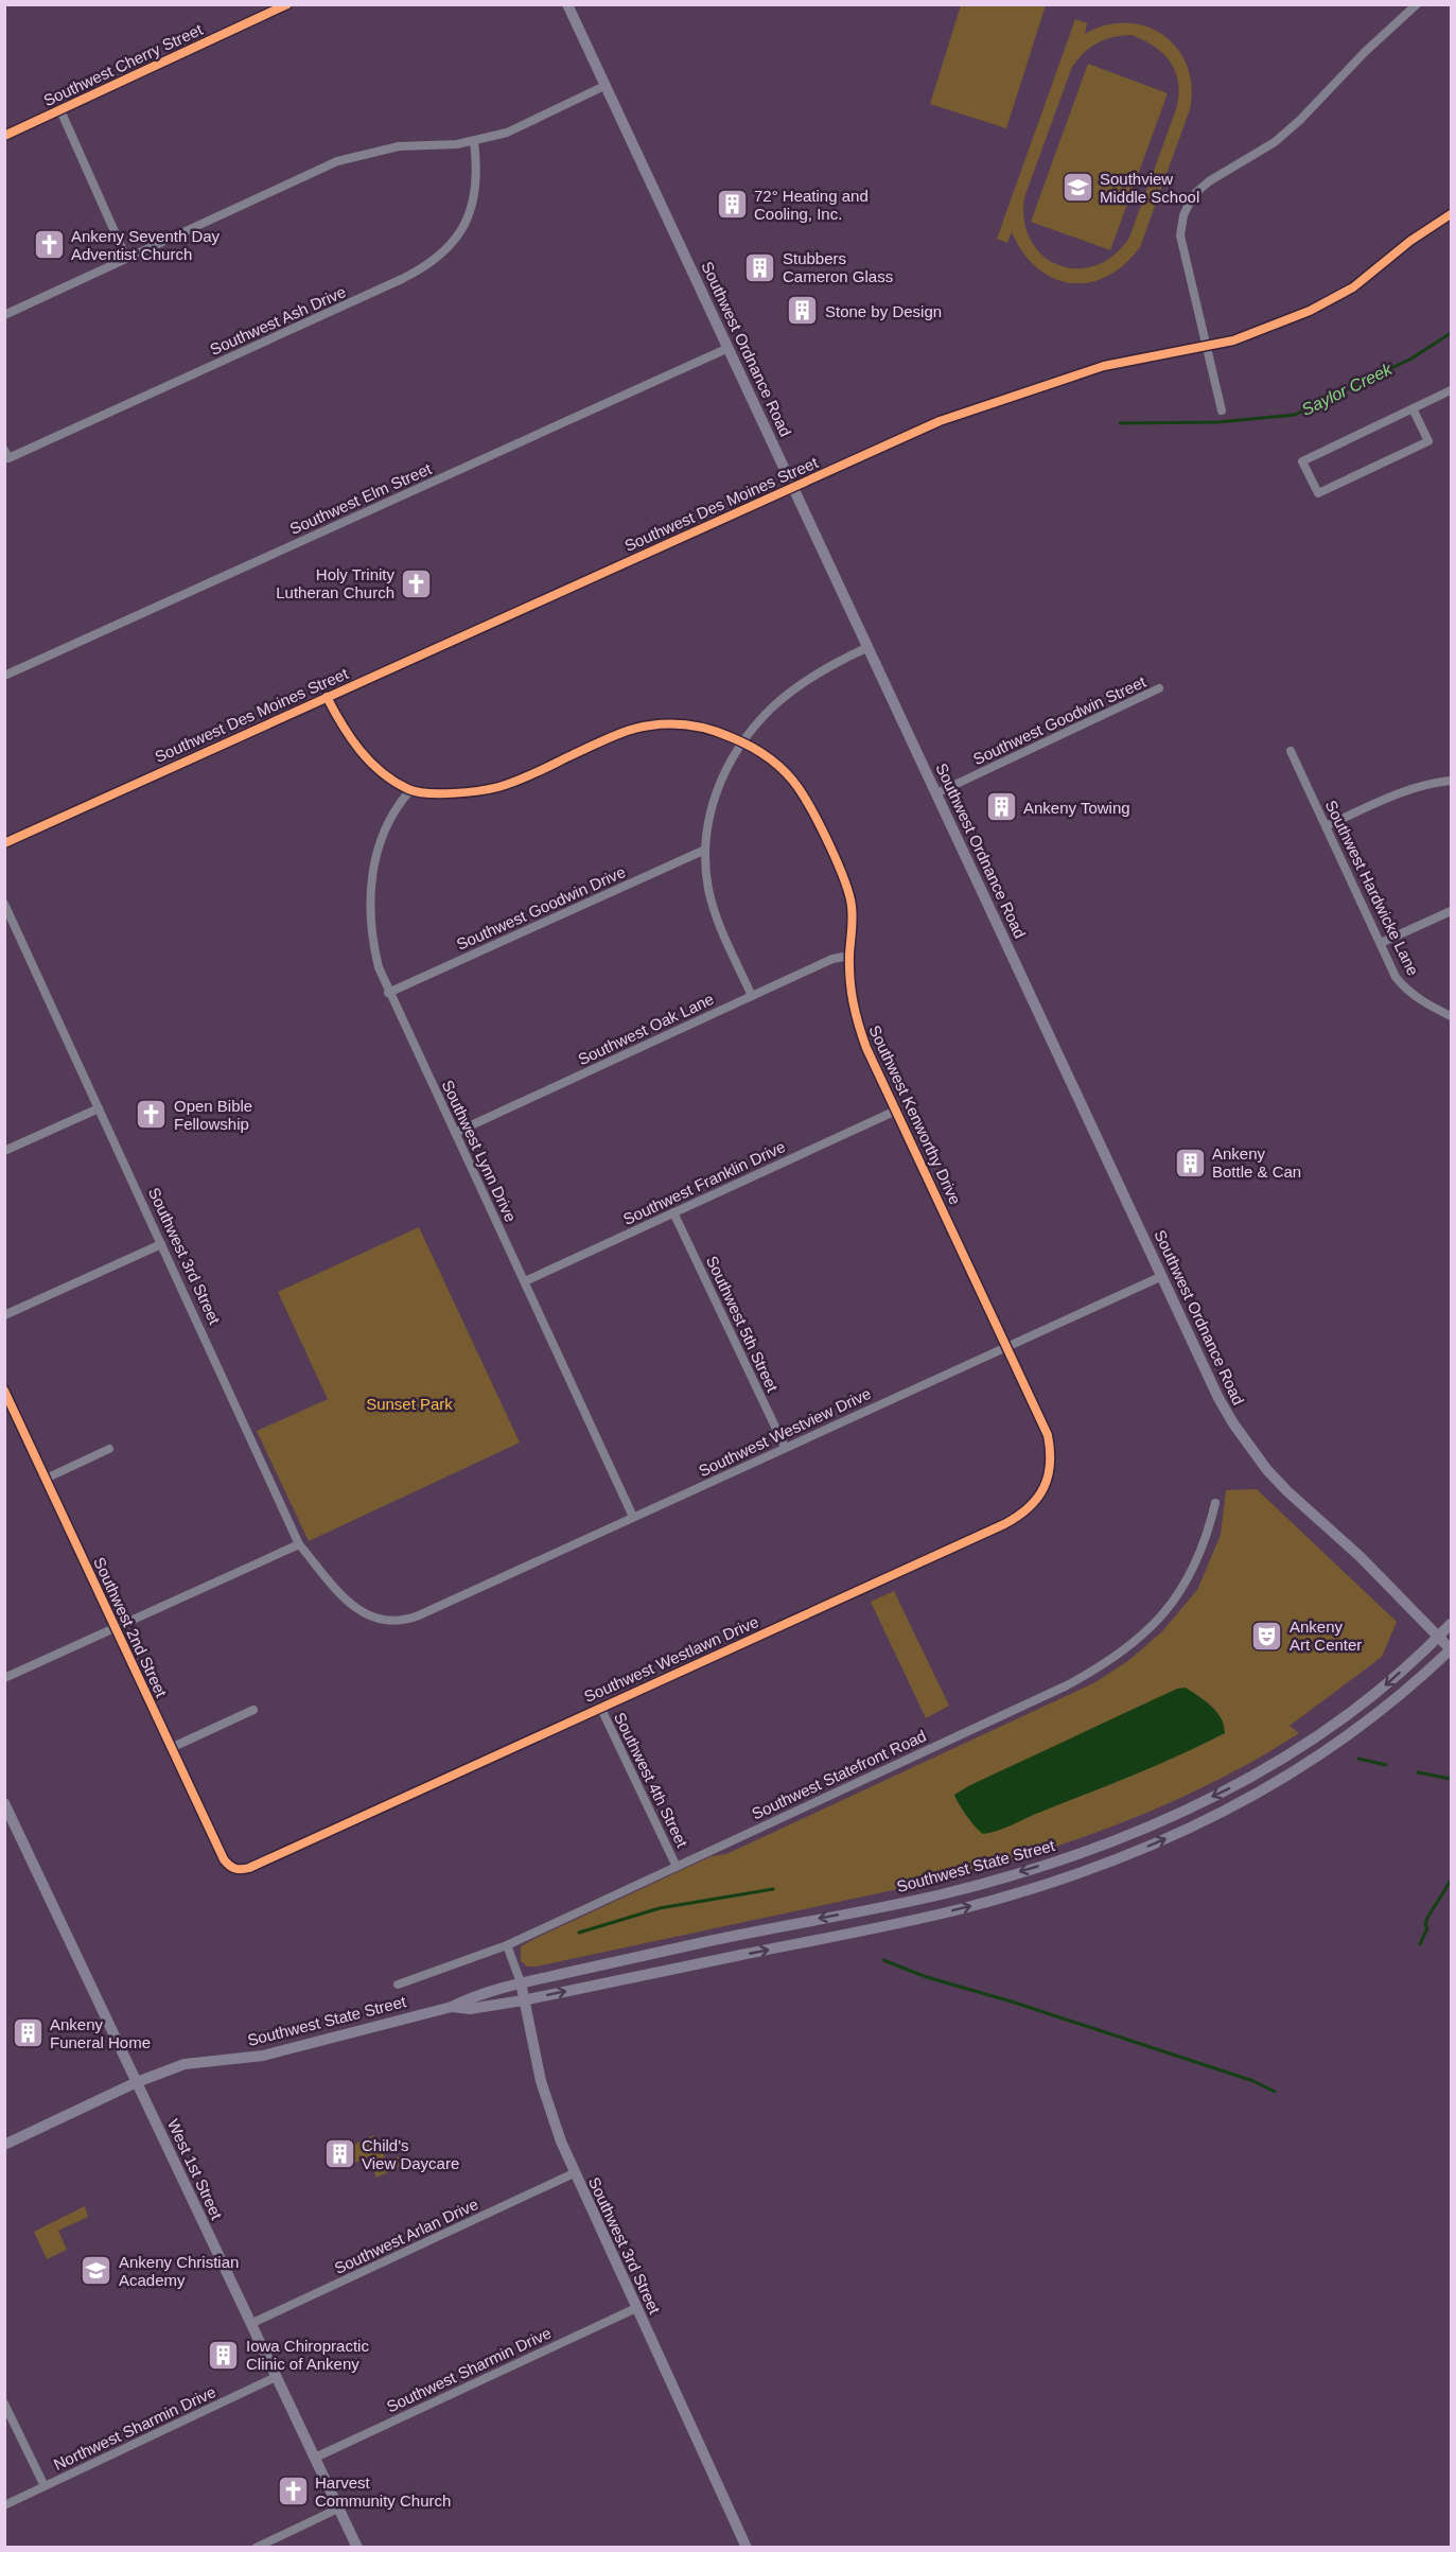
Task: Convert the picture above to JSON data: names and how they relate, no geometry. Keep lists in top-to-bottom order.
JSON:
{
  "streets": {
    "main road": [
      "Southwest Cherry Street",
      "Southwest Ordnance Road",
      "Southwest 3rd Street",
      "Southwest State Street",
      "West 1st Street"
    ],
    "street": [
      "Southwest Ash Drive",
      "Southwest Elm Street",
      "Southwest Des Moines Street",
      "Southwest Goodwin Street",
      "Southwest Hardwicke Lane",
      "Southwest Goodwin Drive",
      "Southwest Oak Lane",
      "Southwest Kenworthy Drive",
      "Southwest Lynn Drive",
      "Southwest Franklin Drive",
      "Southwest 5th Street",
      "Southwest Westview Drive",
      "Southwest 2nd Street",
      "Southwest Westlawn Drive",
      "Southwest Statefront Road",
      "Southwest 4th Street",
      "Southwest Arlan Drive",
      "Southwest Sharmin Drive",
      "Northwest Sharmin Drive"
    ]
  },
  "crossings": [
    ["Southwest Ordnance Road", "Southwest Elm Street"],
    ["Southwest Ordnance Road", "Southwest Des Moines Street"],
    ["Southwest Ordnance Road", "Southwest Goodwin Street"],
    ["Southwest Ordnance Road", "Southwest Westview Drive"],
    ["Southwest Ordnance Road", "Southwest State Street"],
    ["Southwest Goodwin Drive", "Southwest Lynn Drive"],
    ["Southwest Oak Lane", "Southwest Kenworthy Drive"],
    ["Southwest Oak Lane", "Southwest Lynn Drive"],
    ["Southwest Kenworthy Drive", "Southwest Lynn Drive"],
    ["Southwest Kenworthy Drive", "Southwest Franklin Drive"],
    ["Southwest Kenworthy Drive", "Southwest Westview Drive"],
    ["Southwest Kenworthy Drive", "Southwest Westlawn Drive"],
    ["Southwest Lynn Drive", "Southwest Franklin Drive"],
    ["Southwest Lynn Drive", "Southwest Westview Drive"],
    ["Southwest Franklin Drive", "Southwest 5th Street"],
    ["Southwest 3rd Street", "Southwest Westview Drive"],
    ["Southwest 3rd Street", "Southwest Statefront Road"],
    ["Southwest 3rd Street", "Southwest State Street"],
    ["Southwest 3rd Street", "Southwest Arlan Drive"],
    ["Southwest 3rd Street", "Southwest Sharmin Drive"],
    ["Southwest 5th Street", "Southwest Westview Drive"],
    ["Southwest 2nd Street", "Southwest Westlawn Drive"],
    ["Southwest Westlawn Drive", "Southwest 4th Street"],
    ["Southwest Statefront Road", "Southwest 4th Street"],
    ["Southwest State Street", "West 1st Street"],
    ["West 1st Street", "Southwest Arlan Drive"],
    ["West 1st Street", "Southwest Sharmin Drive"],
    ["West 1st Street", "Northwest Sharmin Drive"]
  ],
  "water": ["Saylor Creek"],
  "parks": ["Sunset Park"],
  "places": {
    "school or university": ["Southview Middle School", "Ankeny Christian Academy"],
    "building": [
      "72° Heating and Cooling, Inc.",
      "Stubbers Cameron Glass",
      "Stone by Design",
      "Ankeny Towing",
      "Ankeny Bottle & Can",
      "Ankeny Funeral Home",
      "Child's View Daycare",
      "Iowa Chiropractic Clinic of Ankeny"
    ],
    "church": [
      "Ankeny Seventh Day Adventist Church",
      "Holy Trinity Lutheran Church",
      "Open Bible Fellowship",
      "Harvest Community Church"
    ],
    "theatre": ["Ankeny Art Center"]
  }
}
